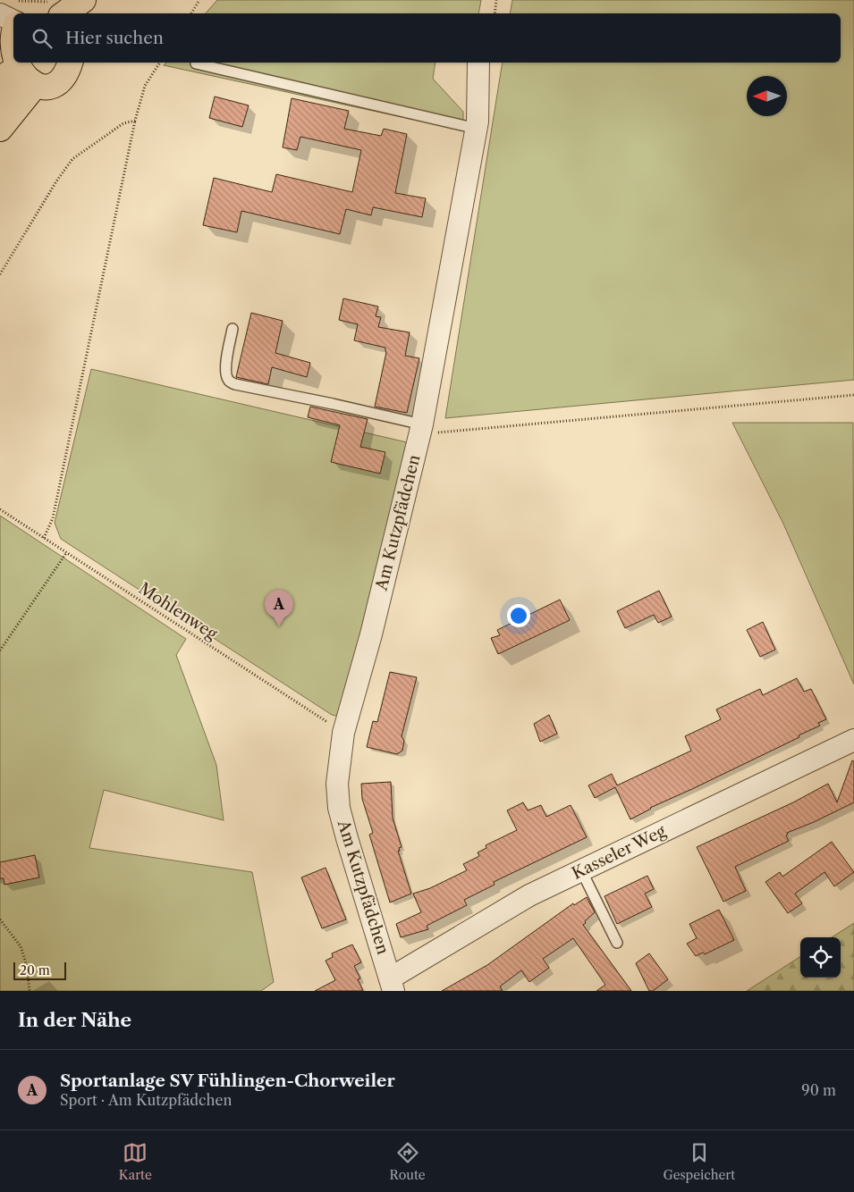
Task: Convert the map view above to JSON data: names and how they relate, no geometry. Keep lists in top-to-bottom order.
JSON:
{
  "streets": {
    "street": ["Am Kutzpfädchen", "Kasseler Weg"],
    "path": ["Mohlenweg"]
  },
  "crossings": [
    ["Am Kutzpfädchen", "Mohlenweg"],
    ["Am Kutzpfädchen", "Kasseler Weg"]
  ],
  "scale_bar": "20 m",
  "north": "left",
  "page": {
    "search": "Hier suchen",
    "pins": "A",
    "scale": "20 m",
    "heading": "In der Nähe",
    "list": [
      {
        "mark": "A",
        "name": "Sportanlage SV Fühlingen-Chorweiler",
        "note": "Sport · Am Kutzpfädchen",
        "value": "90 m"
      }
    ],
    "nav": ["Karte", "Route", "Gespeichert"]
  }
}
